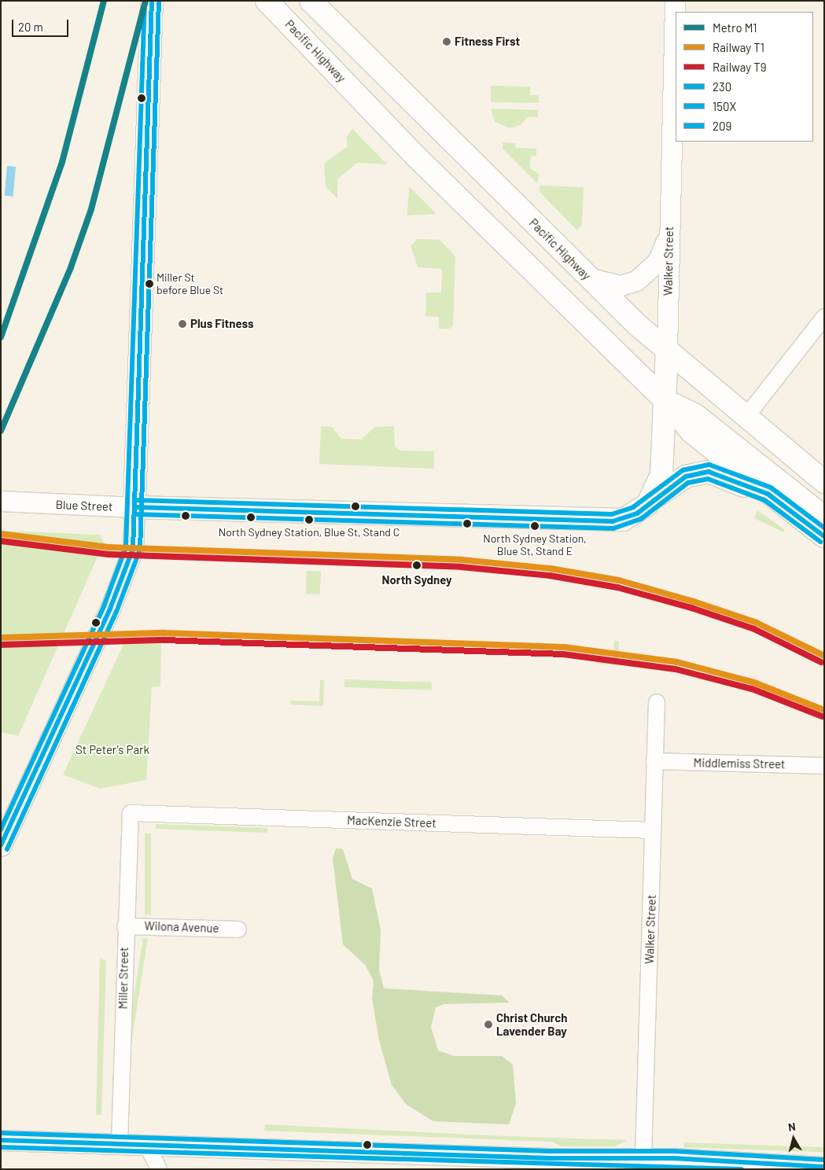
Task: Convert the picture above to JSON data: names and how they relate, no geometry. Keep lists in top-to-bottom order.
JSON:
{
  "streets": {
    "main road": ["Pacific Highway", "Walker Street", "Blue Street"],
    "street": [
      "Middlemiss Street",
      "MacKenzie Street",
      "Wilona Avenue",
      "Miller Street"
    ]
  },
  "crossings": [
    ["Pacific Highway", "Walker Street"],
    ["Walker Street", "Blue Street"],
    ["Walker Street", "Middlemiss Street"],
    ["Walker Street", "MacKenzie Street"],
    ["MacKenzie Street", "Miller Street"],
    ["Wilona Avenue", "Miller Street"]
  ],
  "parks": ["St Peter's Park"],
  "places": [
    "Fitness First",
    "Miller St before Blue St",
    "Plus Fitness",
    "North Sydney Station, Blue St, Stand C",
    "North Sydney Station, Blue St, Stand E",
    "North Sydney",
    "Christ Church Lavender Bay"
  ],
  "lines": [
    "metro line M1",
    "transit line 230",
    "transit line 150X",
    "transit line 209",
    "rail line T1",
    "rail line T9"
  ],
  "legend": [
    "Metro M1",
    "Railway T1",
    "Railway T9",
    "230",
    "150X",
    "209"
  ],
  "scale_bar": "20 m",
  "north": "top"
}
